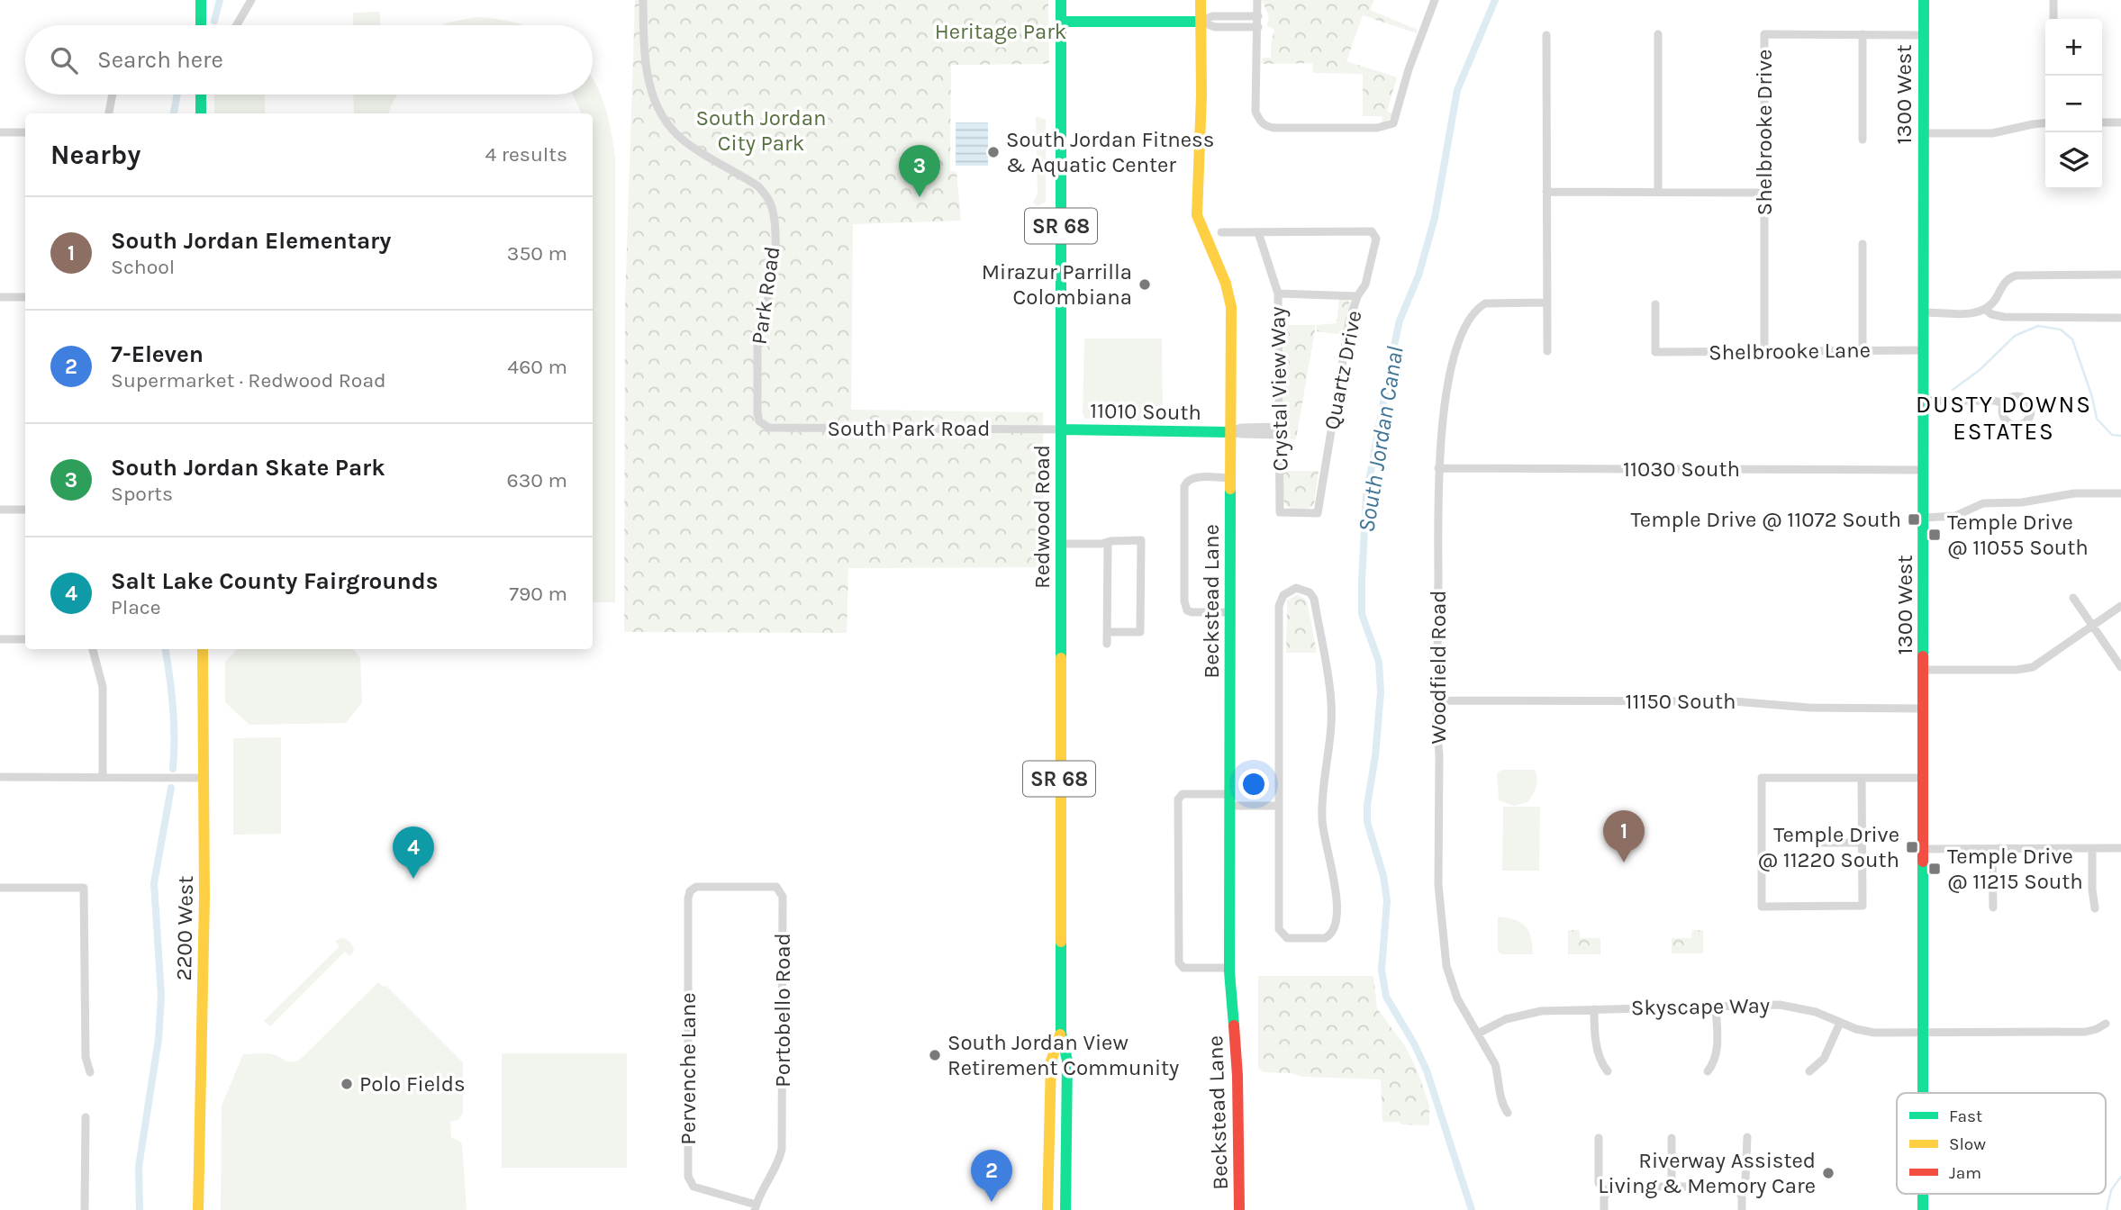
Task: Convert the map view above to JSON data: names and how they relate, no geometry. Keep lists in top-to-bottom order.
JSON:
{
  "streets": {
    "street": [
      "1300 West",
      "Shelbrooke Drive",
      "SR 68",
      "Park Road",
      "Shelbrooke Lane",
      "Quartz Drive",
      "Crystal View Way",
      "11010 South",
      "South Park Road",
      "11030 South",
      "Redwood Road",
      "Beckstead Lane",
      "Woodfield Road",
      "11150 South",
      "2200 West",
      "Skyscape Way",
      "Portobello Road",
      "Pervenche Lane"
    ]
  },
  "crossings": [
    ["1300 West", "Shelbrooke Drive"],
    ["1300 West", "Shelbrooke Lane"],
    ["1300 West", "11030 South"],
    ["1300 West", "11150 South"],
    ["1300 West", "Skyscape Way"],
    ["Shelbrooke Drive", "Shelbrooke Lane"],
    ["Park Road", "South Park Road"],
    ["Quartz Drive", "Crystal View Way"],
    ["Crystal View Way", "11010 South"],
    ["11010 South", "South Park Road"],
    ["11010 South", "Redwood Road"],
    ["11010 South", "Beckstead Lane"],
    ["South Park Road", "Redwood Road"],
    ["11030 South", "Woodfield Road"],
    ["Woodfield Road", "11150 South"],
    ["Woodfield Road", "Skyscape Way"],
    ["Portobello Road", "Pervenche Lane"]
  ],
  "districts": ["DUSTY DOWNS ESTATES"],
  "water": ["South Jordan Canal"],
  "parks": ["Heritage Park", "South Jordan City Park"],
  "places": {
    "other": [
      "South Jordan Fitness & Aquatic Center",
      "Mirazur Parrilla Colombiana",
      "South Jordan View Retirement Community",
      "Polo Fields",
      "Riverway Assisted Living & Memory Care"
    ],
    "transit": [
      "Temple Drive @ 11072 South",
      "Temple Drive @ 11055 South",
      "Temple Drive @ 11220 South",
      "Temple Drive @ 11215 South"
    ]
  },
  "legend": ["Fast", "Slow", "Jam"],
  "page": {
    "map_buttons": ["+", "−"],
    "search": "Search here",
    "heading": ["Nearby", "4 results"],
    "pins": [
      "3",
      "1",
      "4",
      "2"
    ],
    "list": [
      {
        "mark": "1",
        "name": "South Jordan Elementary",
        "note": "School",
        "value": "350 m"
      },
      {
        "mark": "2",
        "name": "7-Eleven",
        "note": "Supermarket · Redwood Road",
        "value": "460 m"
      },
      {
        "mark": "3",
        "name": "South Jordan Skate Park",
        "note": "Sports",
        "value": "630 m"
      },
      {
        "mark": "4",
        "name": "Salt Lake County Fairgrounds",
        "note": "Place",
        "value": "790 m"
      }
    ]
  }
}
